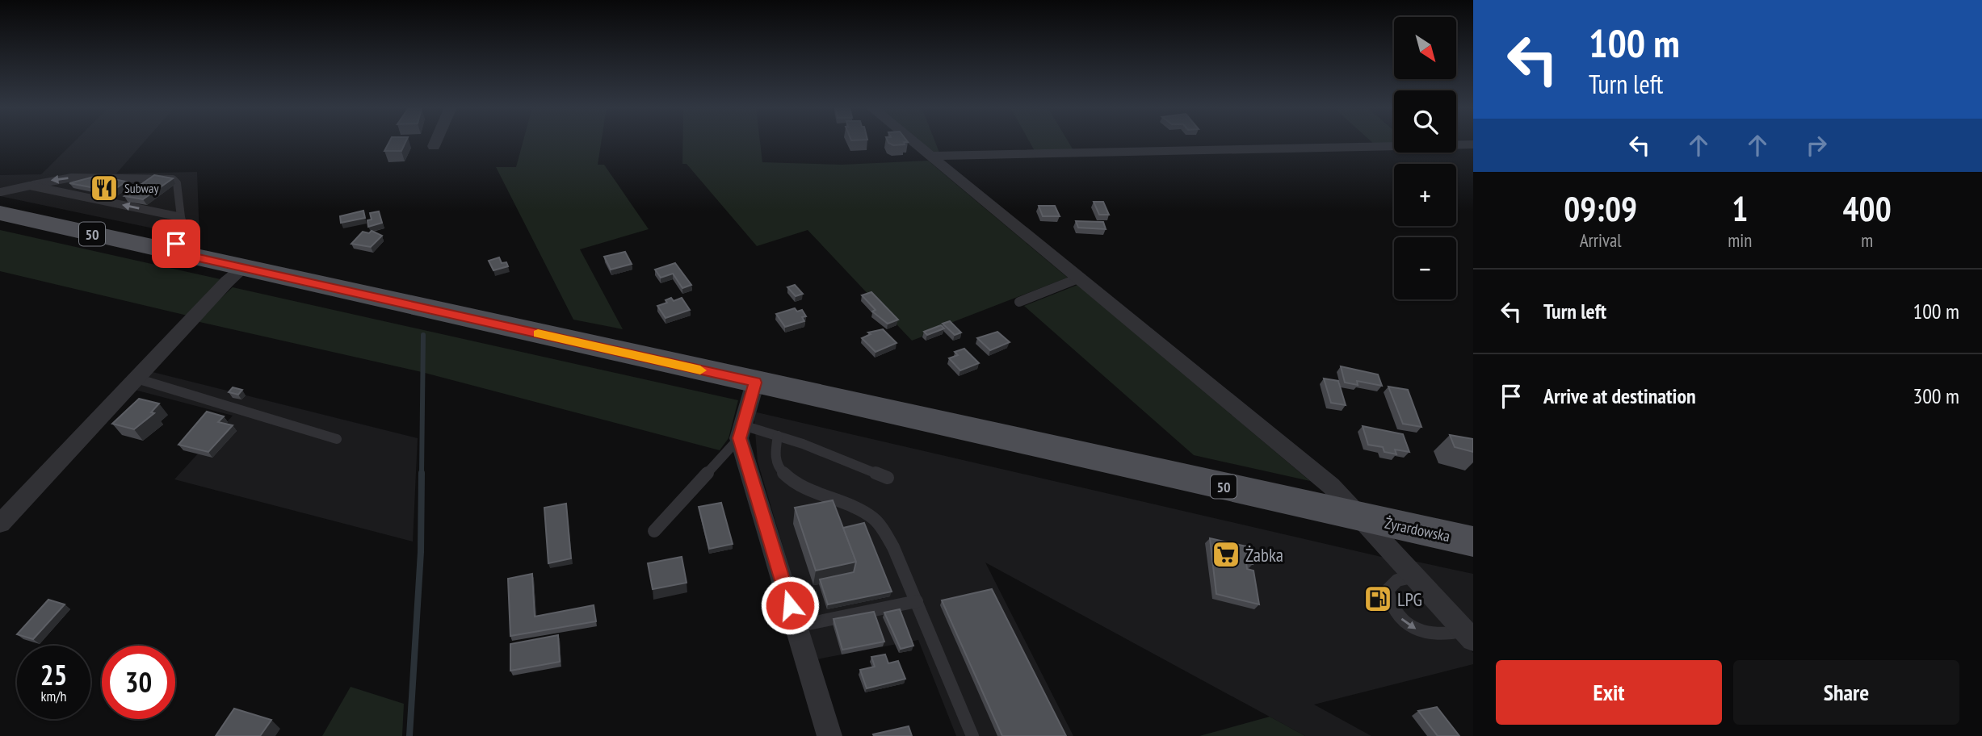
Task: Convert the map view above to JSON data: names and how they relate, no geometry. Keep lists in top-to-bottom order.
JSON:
{
  "streets": {
    "main road": ["50", "Żyrardowska"]
  },
  "crossings": [
    ["50", "Żyrardowska"]
  ],
  "places": {
    "restaurant": ["Subway"],
    "supermarket": ["Żabka"],
    "fuel station": ["LPG"]
  },
  "north": "bottom right",
  "page": {
    "turn": ["100 m", "Turn left"],
    "map_buttons": ["+", "−"],
    "eta": [
      "09:09",
      "Arrival",
      "1",
      "min",
      "400",
      "m"
    ],
    "list": [
      {
        "name": "Turn left",
        "value": "100 m"
      },
      {
        "name": "Arrive at destination",
        "value": "300 m"
      }
    ],
    "speed": "25 km/h",
    "limit": "30",
    "buttons": ["Exit", "Share"]
  }
}
